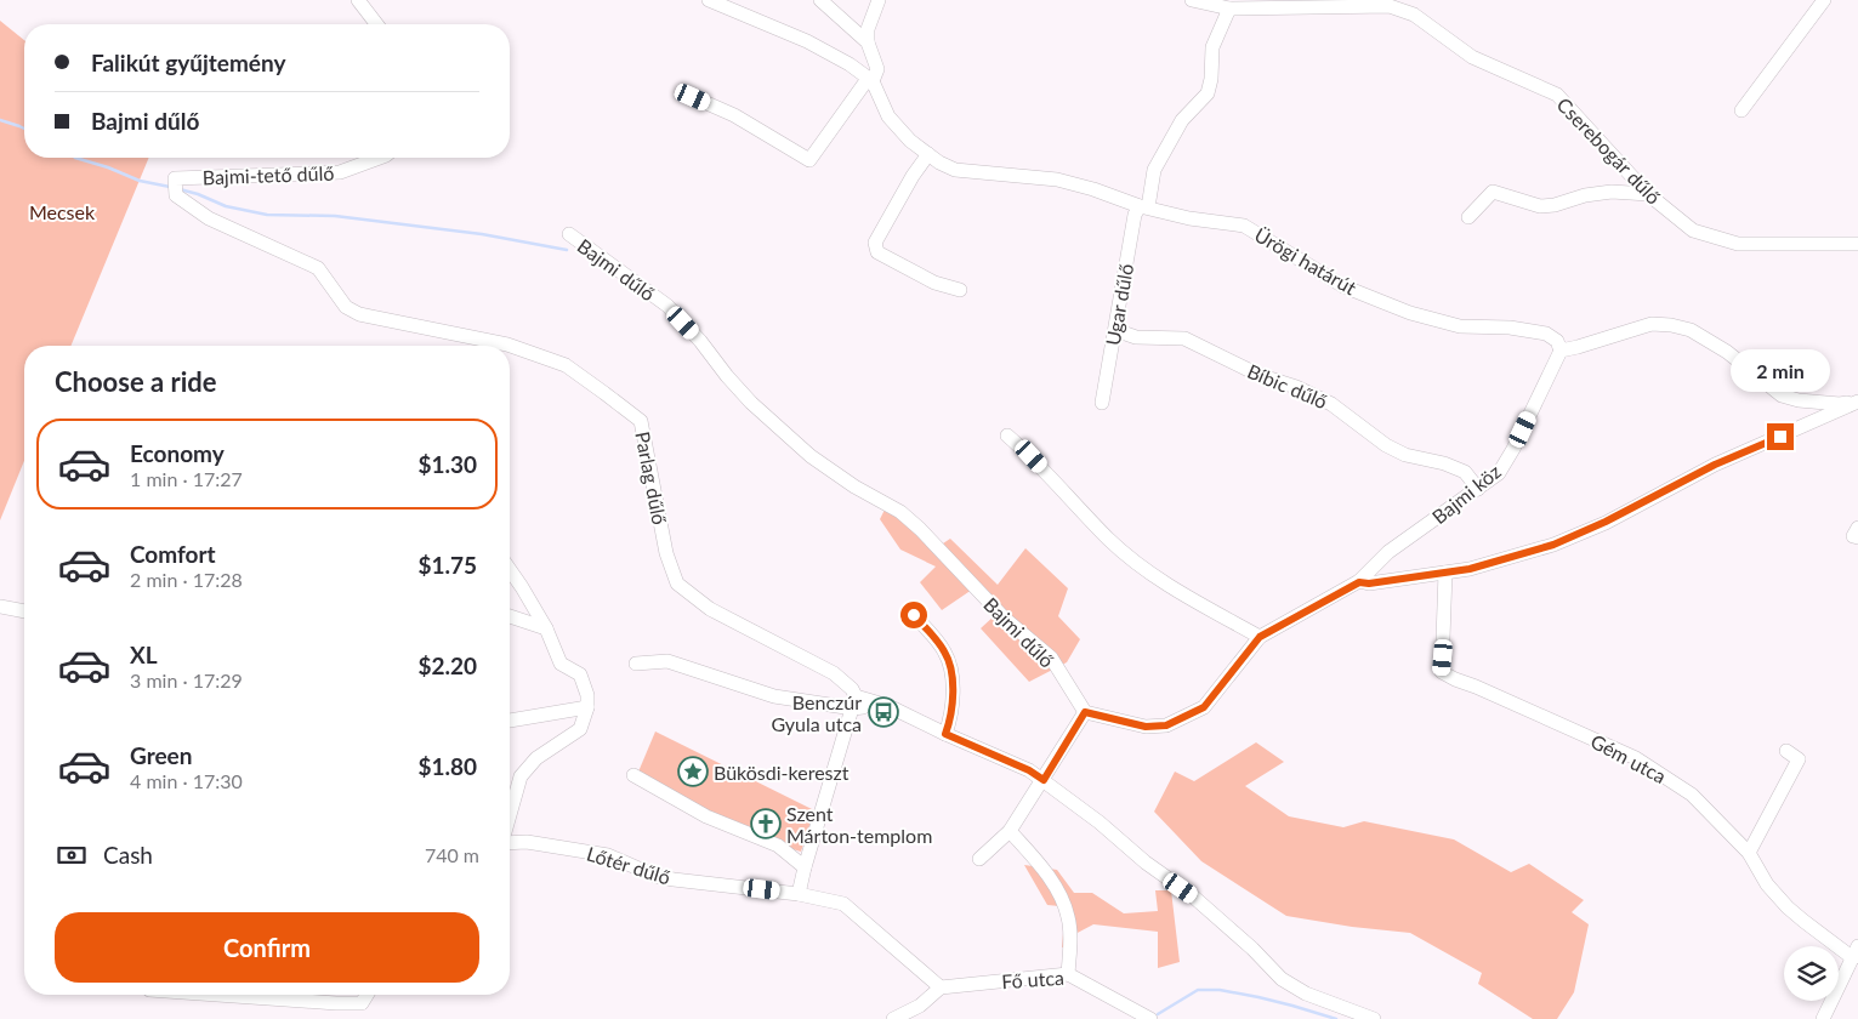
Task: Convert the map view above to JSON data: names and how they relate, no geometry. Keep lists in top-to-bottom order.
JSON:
{
  "streets": {
    "street": [
      "Cserebogár dűlő",
      "Bajmi-tető dűlő",
      "Ürögi határút",
      "Bajmi dűlő",
      "Ugar dűlő",
      "Bíbic dűlő",
      "Parlag dűlő",
      "Bajmi köz",
      "Gém utca",
      "Lőtér dűlő",
      "Fő utca"
    ]
  },
  "crossings": [
    ["Cserebogár dűlő", "Ugar dűlő"],
    ["Bajmi-tető dűlő", "Parlag dűlő"],
    ["Ürögi határút", "Ugar dűlő"],
    ["Ürögi határút", "Bajmi köz"],
    ["Ugar dűlő", "Bíbic dűlő"],
    ["Bíbic dűlő", "Bajmi köz"],
    ["Lőtér dűlő", "Fő utca"]
  ],
  "parks": ["Mecsek"],
  "places": {
    "bus stop": ["Benczúr Gyula utca"],
    "place": ["Bükösdi-kereszt"],
    "church": ["Szent Márton-templom"]
  },
  "page": {
    "banner": ["Falikút gyűjtemény", "Bajmi dűlő"],
    "heading": "Choose a ride",
    "bubble": "2 min",
    "list": [
      {
        "name": "Economy",
        "note": "1 min · 17:27",
        "value": "$1.30"
      },
      {
        "name": "Comfort",
        "note": "2 min · 17:28",
        "value": "$1.75"
      },
      {
        "name": "XL",
        "note": "3 min · 17:29",
        "value": "$2.20"
      },
      {
        "name": "Green",
        "note": "4 min · 17:30",
        "value": "$1.80"
      }
    ],
    "pay": ["Cash", "740 m"],
    "buttons": "Confirm"
  }
}
